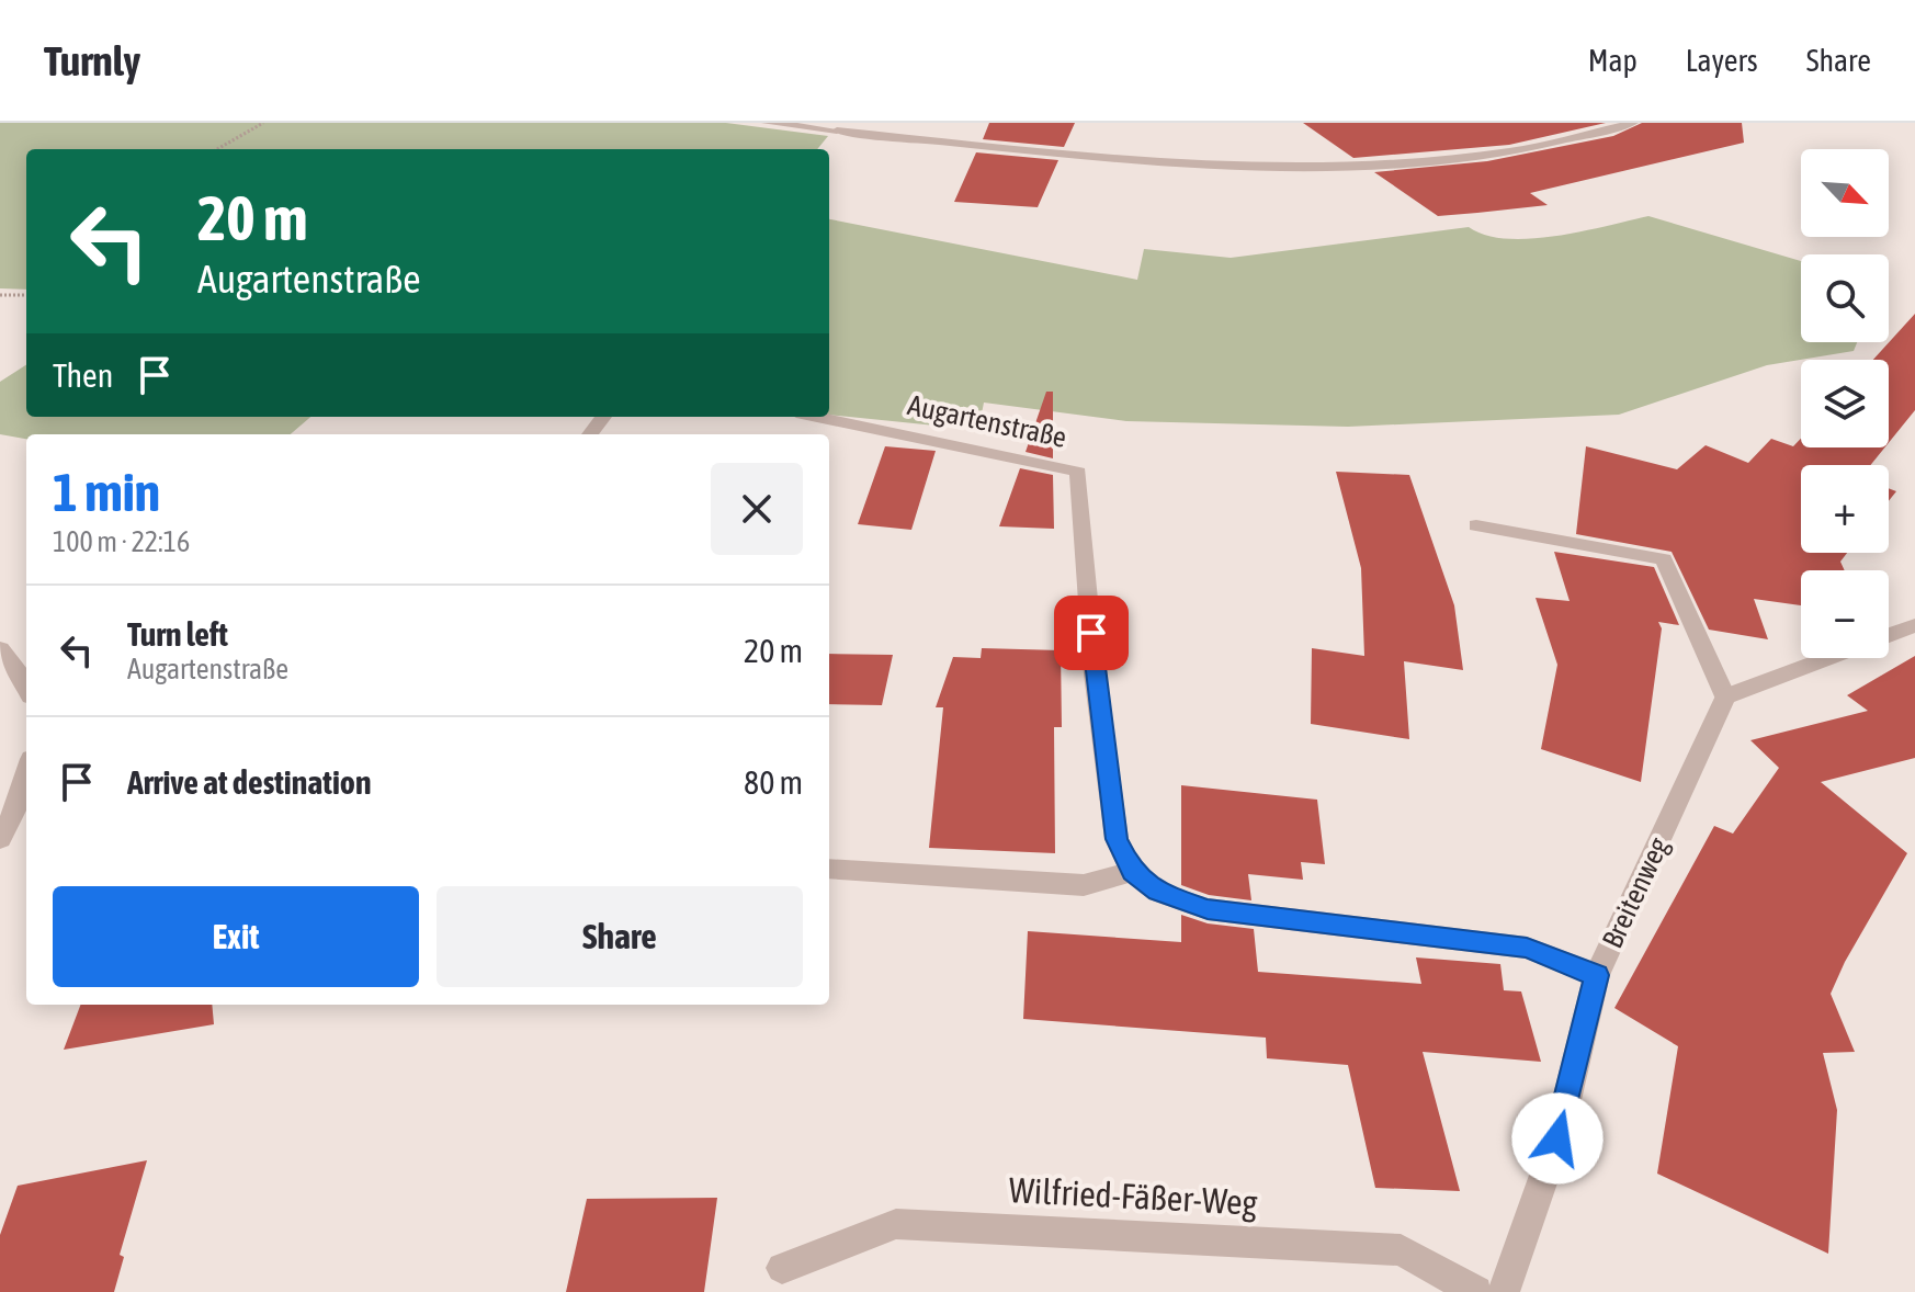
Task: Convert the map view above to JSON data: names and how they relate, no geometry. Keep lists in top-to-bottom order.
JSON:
{
  "streets": {
    "street": ["Augartenstraße", "Breitenweg", "Wilfried-Fäßer-Weg"]
  },
  "north": "bottom right",
  "page": {
    "header": "Turnly",
    "nav": ["Map", "Layers", "Share"],
    "map_buttons": ["+", "−"],
    "turn": ["20 m", "Augartenstraße"],
    "then": "Then",
    "heading": ["1 min", "100 m · 22:16"],
    "list": [
      {
        "name": "Turn left",
        "note": "Augartenstraße",
        "value": "20 m"
      },
      {
        "name": "Arrive at destination",
        "value": "80 m"
      }
    ],
    "buttons": ["Exit", "Share"]
  }
}
